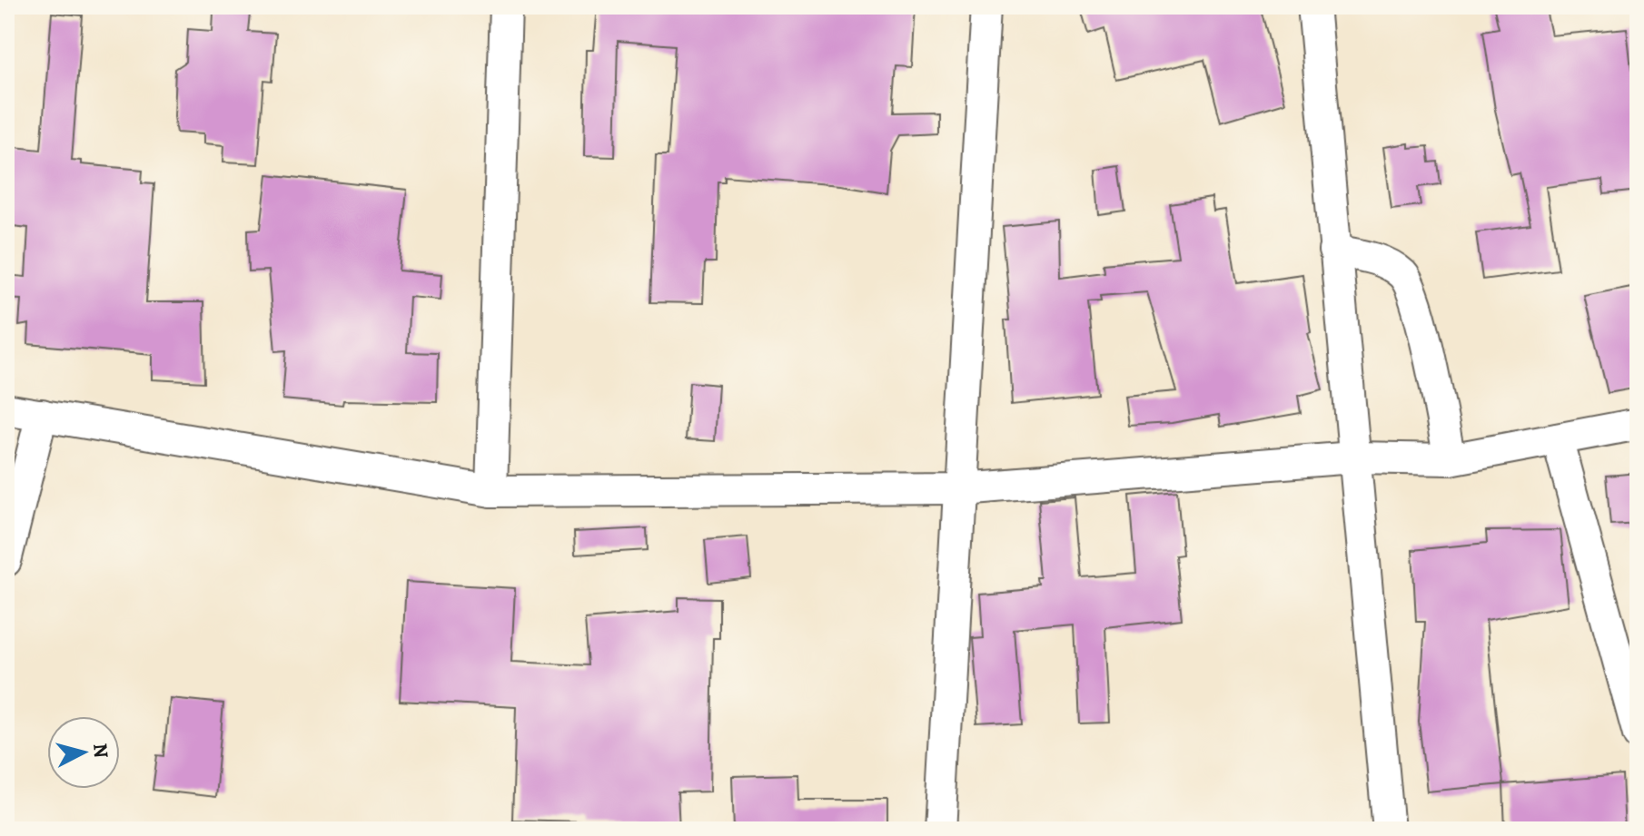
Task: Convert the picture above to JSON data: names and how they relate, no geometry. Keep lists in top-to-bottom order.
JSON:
{
  "north": "right"
}
